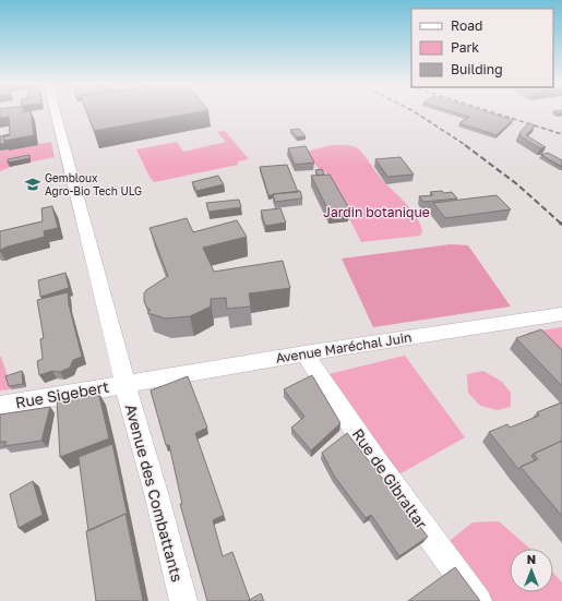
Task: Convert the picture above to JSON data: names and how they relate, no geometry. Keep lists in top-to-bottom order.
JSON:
{
  "streets": {
    "street": [
      "Avenue Maréchal Juin",
      "Rue Sigebert",
      "Rue de Gibraltar",
      "Avenue des Combattants"
    ]
  },
  "crossings": [
    ["Avenue Maréchal Juin", "Rue Sigebert"],
    ["Avenue Maréchal Juin", "Rue de Gibraltar"],
    ["Avenue Maréchal Juin", "Avenue des Combattants"],
    ["Rue Sigebert", "Avenue des Combattants"]
  ],
  "parks": ["Jardin botanique"],
  "places": {
    "school or university": ["Gembloux Agro-Bio Tech ULG"]
  },
  "legend": ["Road", "Park", "Building"],
  "north": "top"
}
